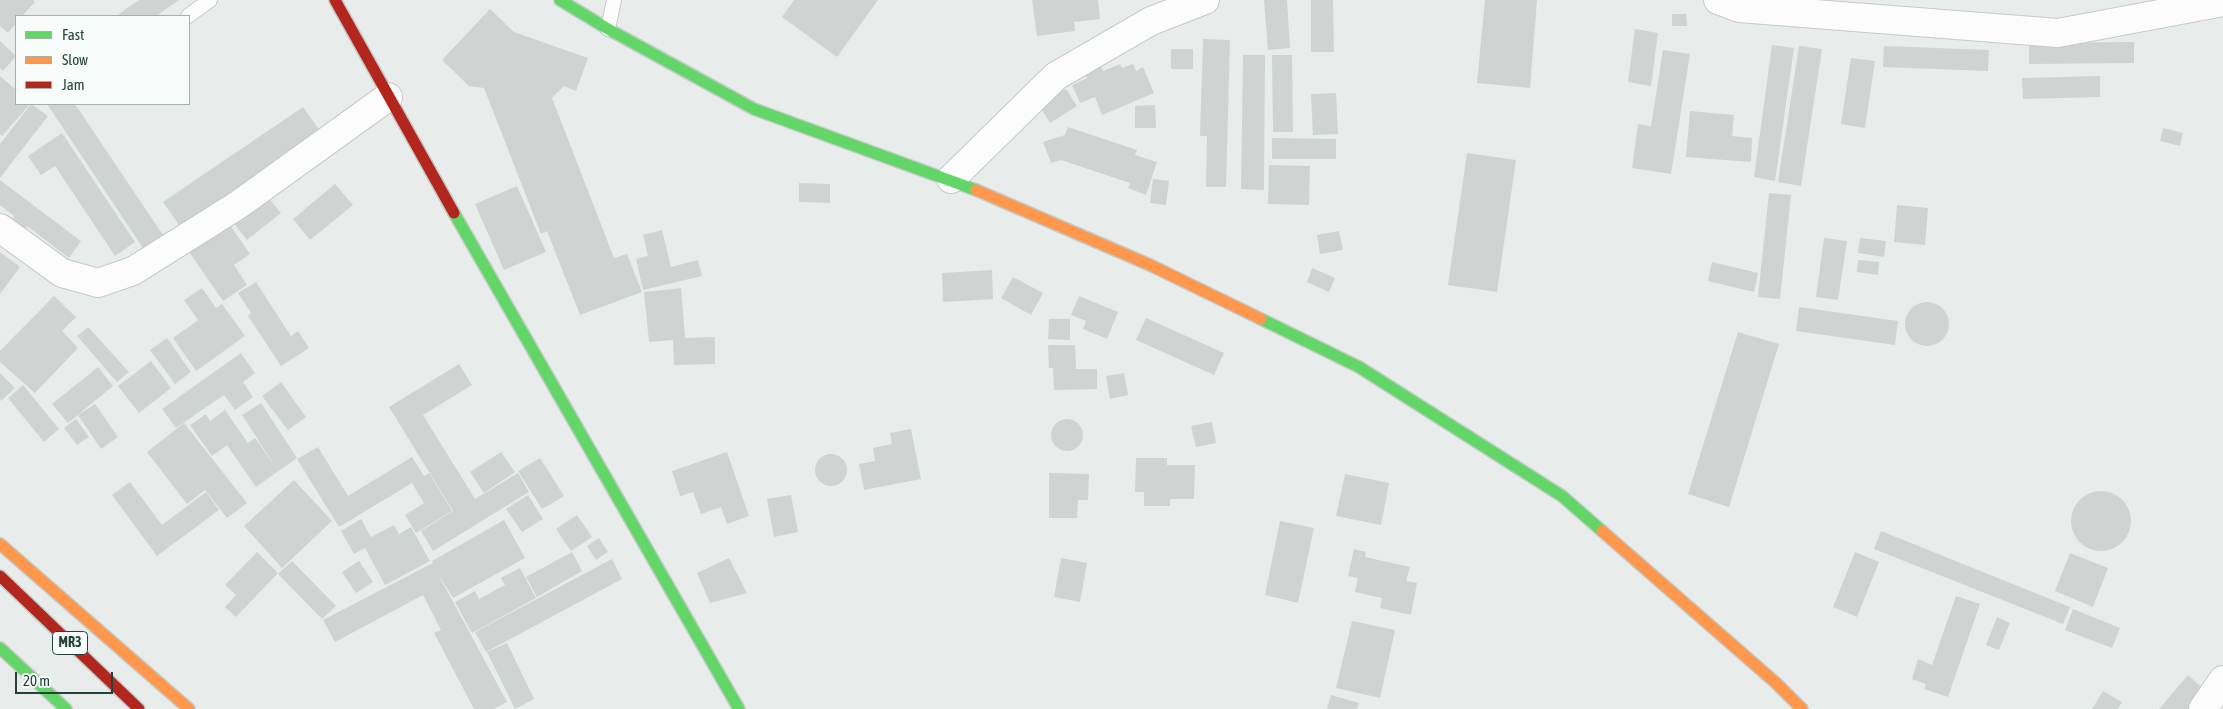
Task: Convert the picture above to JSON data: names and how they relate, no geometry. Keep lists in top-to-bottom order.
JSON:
{
  "streets": {
    "main road": ["MR3"]
  },
  "legend": ["Fast", "Slow", "Jam"],
  "scale_bar": "20 m"
}
